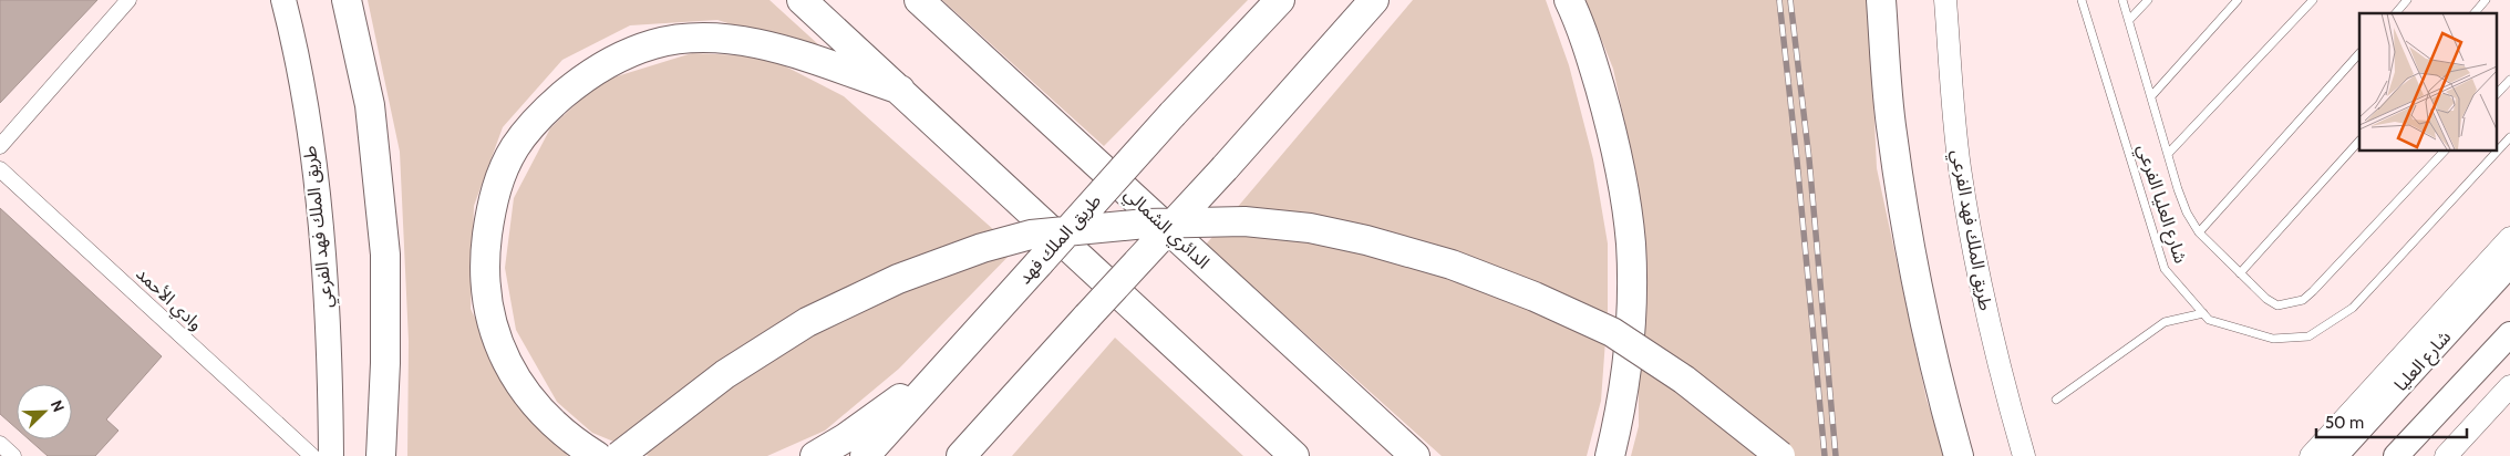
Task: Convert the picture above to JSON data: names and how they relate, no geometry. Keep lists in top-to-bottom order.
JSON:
{
  "streets": {
    "highway": ["الدائري الشمالي", "طريق الملك فهد"],
    "main road": ["طريق الملك فهد الفرعي", "شارع العليا"],
    "street": ["وادي الأحمد"],
    "lane": ["شارع العليا الفرعي"]
  },
  "scale_bar": "50 m",
  "north": "top right"
}
